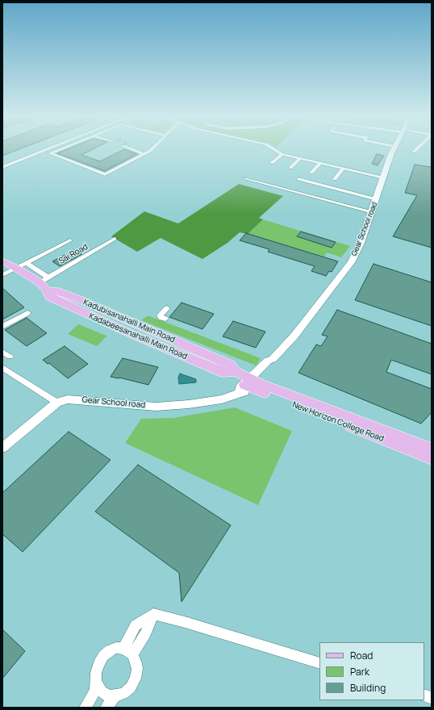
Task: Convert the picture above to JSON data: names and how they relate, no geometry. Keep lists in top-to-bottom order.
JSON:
{
  "streets": {
    "main road": [
      "Gear School road",
      "Kadubisanahalli Main Road",
      "Kadabeesanahalli Main Road",
      "New Horizon College Road"
    ],
    "street": ["Sai Road"]
  },
  "crossings": [
    ["Gear School road", "Kadubisanahalli Main Road"],
    ["Gear School road", "New Horizon College Road"],
    ["Kadubisanahalli Main Road", "Kadabeesanahalli Main Road"],
    ["Kadubisanahalli Main Road", "New Horizon College Road"]
  ],
  "legend": ["Road", "Park", "Building"]
}
